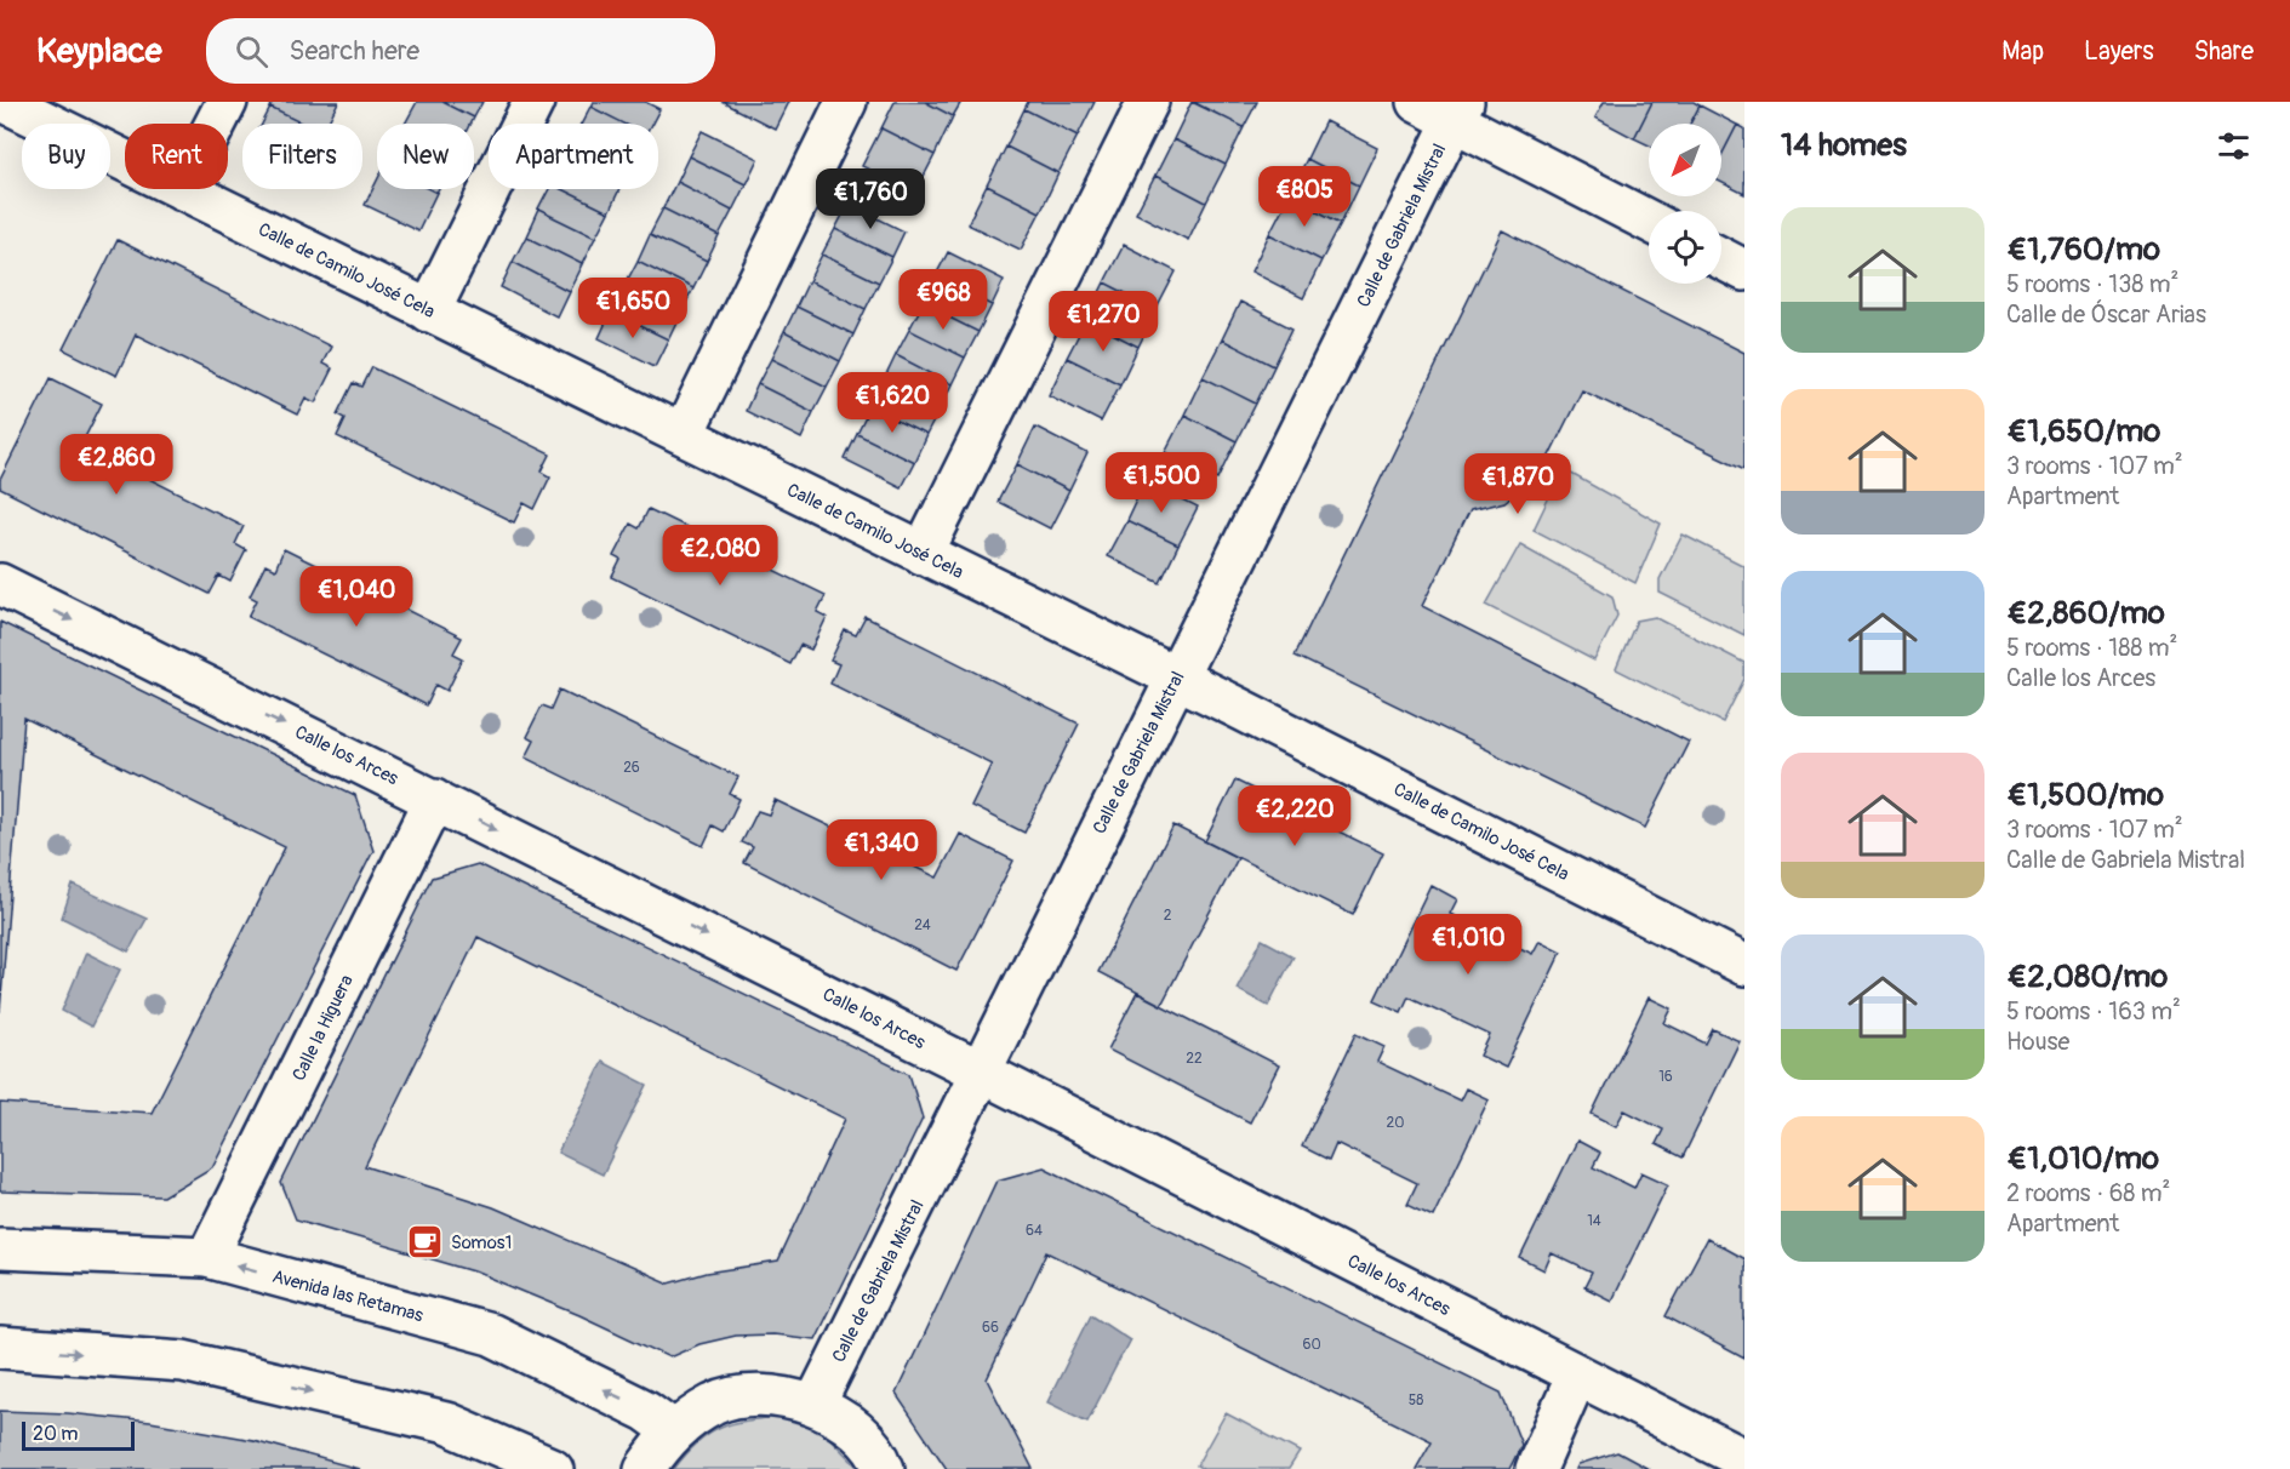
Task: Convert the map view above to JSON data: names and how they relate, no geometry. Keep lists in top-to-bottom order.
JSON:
{
  "streets": {
    "street": [
      "Calle de Gabriela Mistral",
      "Calle de Camilo José Cela",
      "Calle los Arces",
      "Calle la Higuera",
      "Avenida las Retamas"
    ]
  },
  "crossings": [
    ["Calle de Gabriela Mistral", "Calle de Camilo José Cela"],
    ["Calle de Gabriela Mistral", "Calle los Arces"],
    ["Calle los Arces", "Calle la Higuera"],
    ["Calle la Higuera", "Avenida las Retamas"]
  ],
  "one_way": ["Calle los Arces"],
  "places": {
    "cafe": ["Somos1"]
  },
  "house_numbers": [
    "26",
    "2",
    "24",
    "22",
    "16",
    "20",
    "14",
    "64",
    "66",
    "60",
    "58"
  ],
  "scale_bar": "20 m",
  "north": "bottom left",
  "page": {
    "header": "Keyplace",
    "search": "Search here",
    "nav": ["Map", "Layers", "Share"],
    "heading": "14 homes",
    "chip": [
      "Buy",
      "Rent",
      "Filters",
      "New",
      "Apartment"
    ],
    "price": [
      "€805",
      "€1,760",
      "€968",
      "€1,650",
      "€1,270",
      "€1,620",
      "€2,860",
      "€1,500",
      "€1,870",
      "€2,080",
      "€1,040",
      "€2,220",
      "€1,340",
      "€1,010"
    ],
    "list": [
      {
        "name": "€1,760/mo",
        "note": "5 rooms · 138 m² · Calle de Óscar Arias"
      },
      {
        "name": "€1,650/mo",
        "note": "3 rooms · 107 m² · Apartment"
      },
      {
        "name": "€2,860/mo",
        "note": "5 rooms · 188 m² · Calle los Arces"
      },
      {
        "name": "€1,500/mo",
        "note": "3 rooms · 107 m² · Calle de Gabriela Mistral"
      },
      {
        "name": "€2,080/mo",
        "note": "5 rooms · 163 m² · House"
      },
      {
        "name": "€1,010/mo",
        "note": "2 rooms · 68 m² · Apartment"
      }
    ],
    "scale": "20 m"
  }
}
